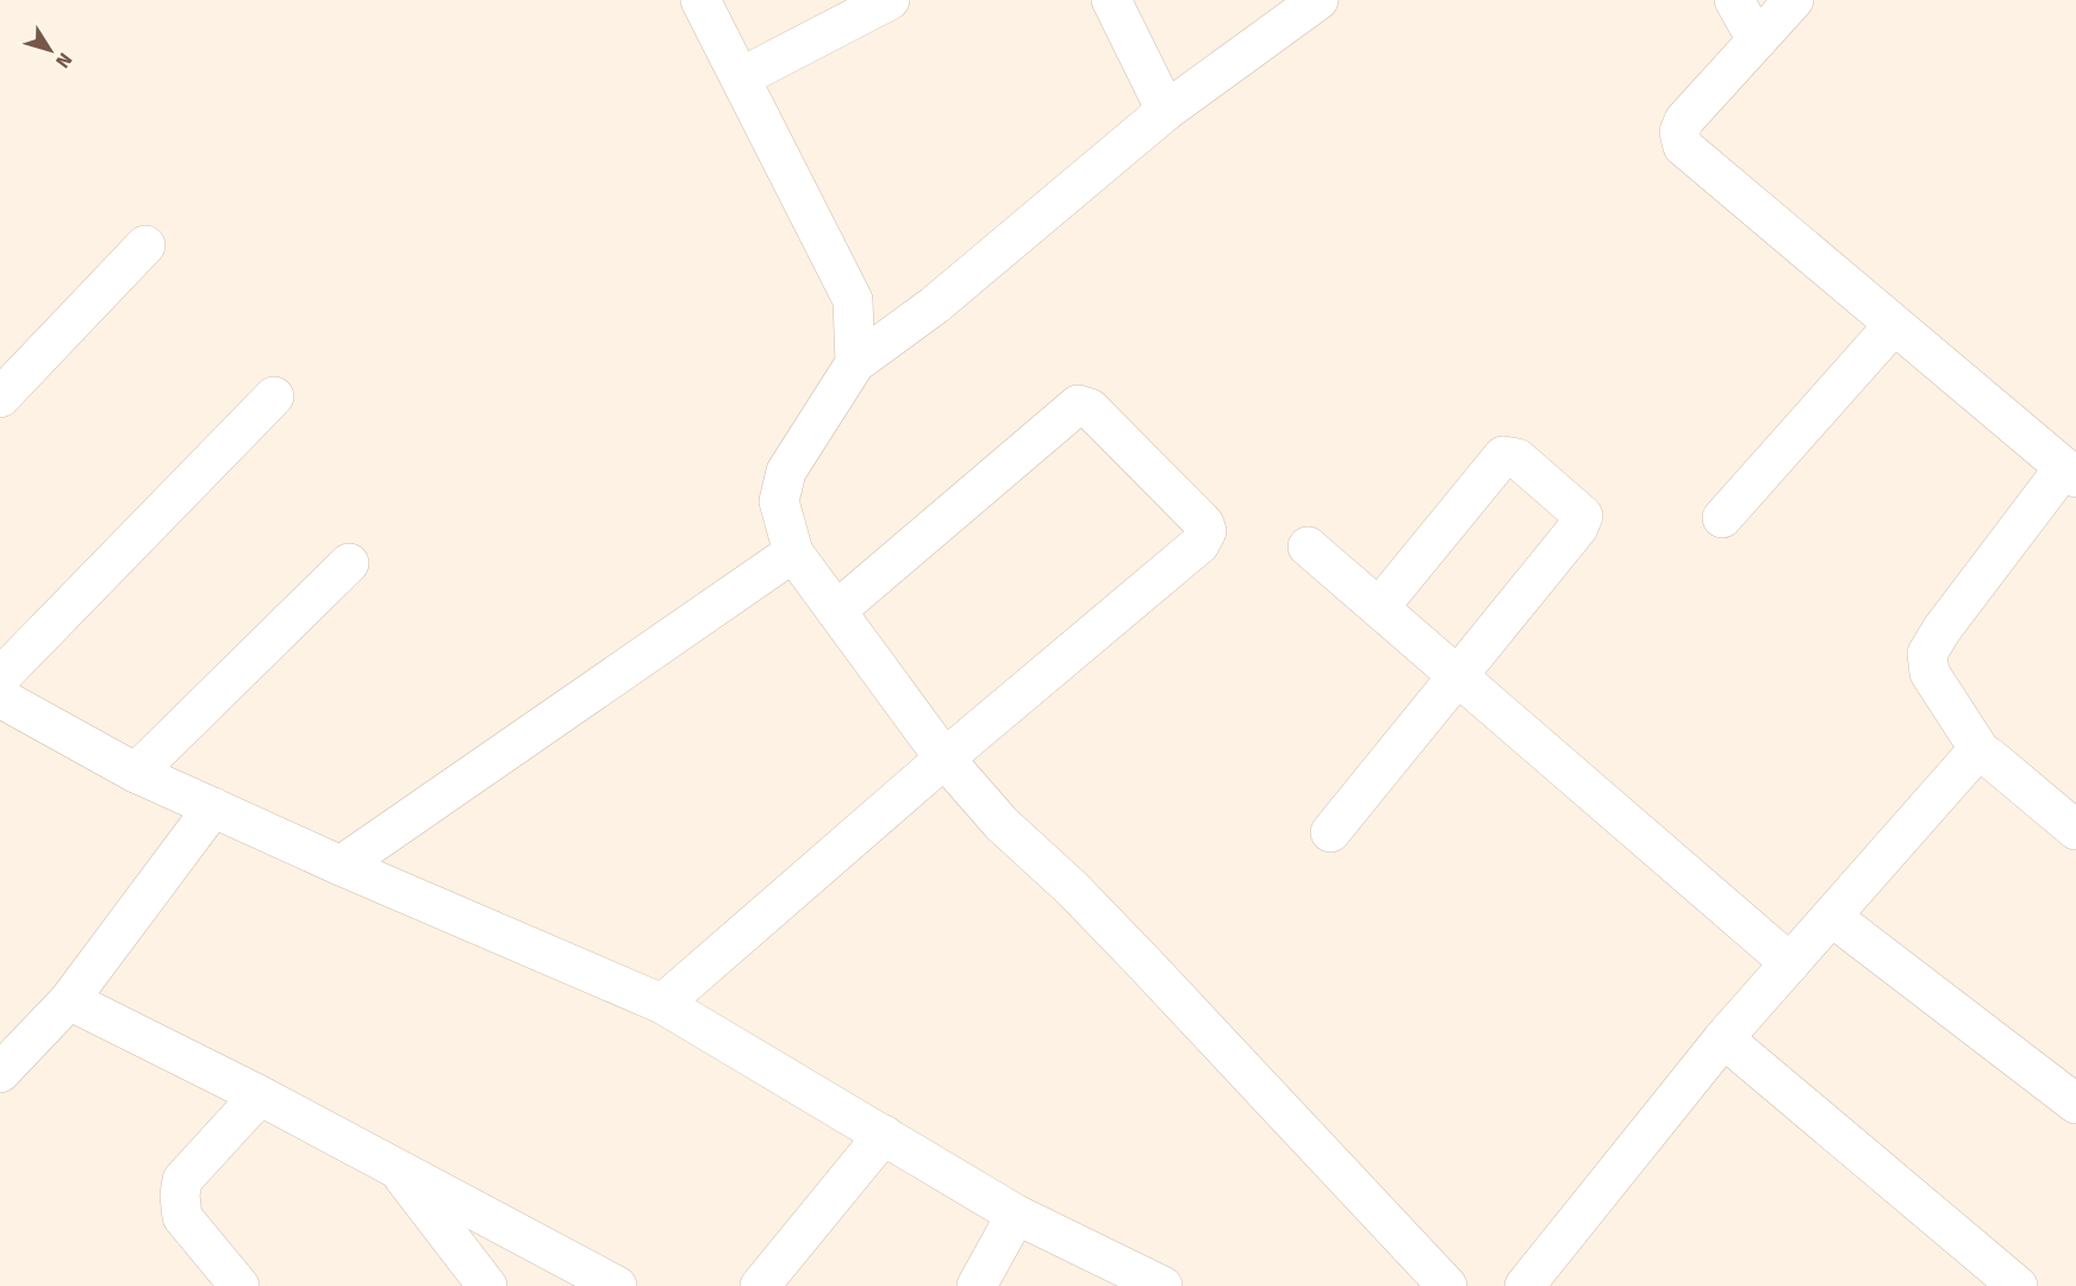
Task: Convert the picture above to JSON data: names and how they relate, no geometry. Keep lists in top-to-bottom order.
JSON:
{
  "north": "bottom right"
}
